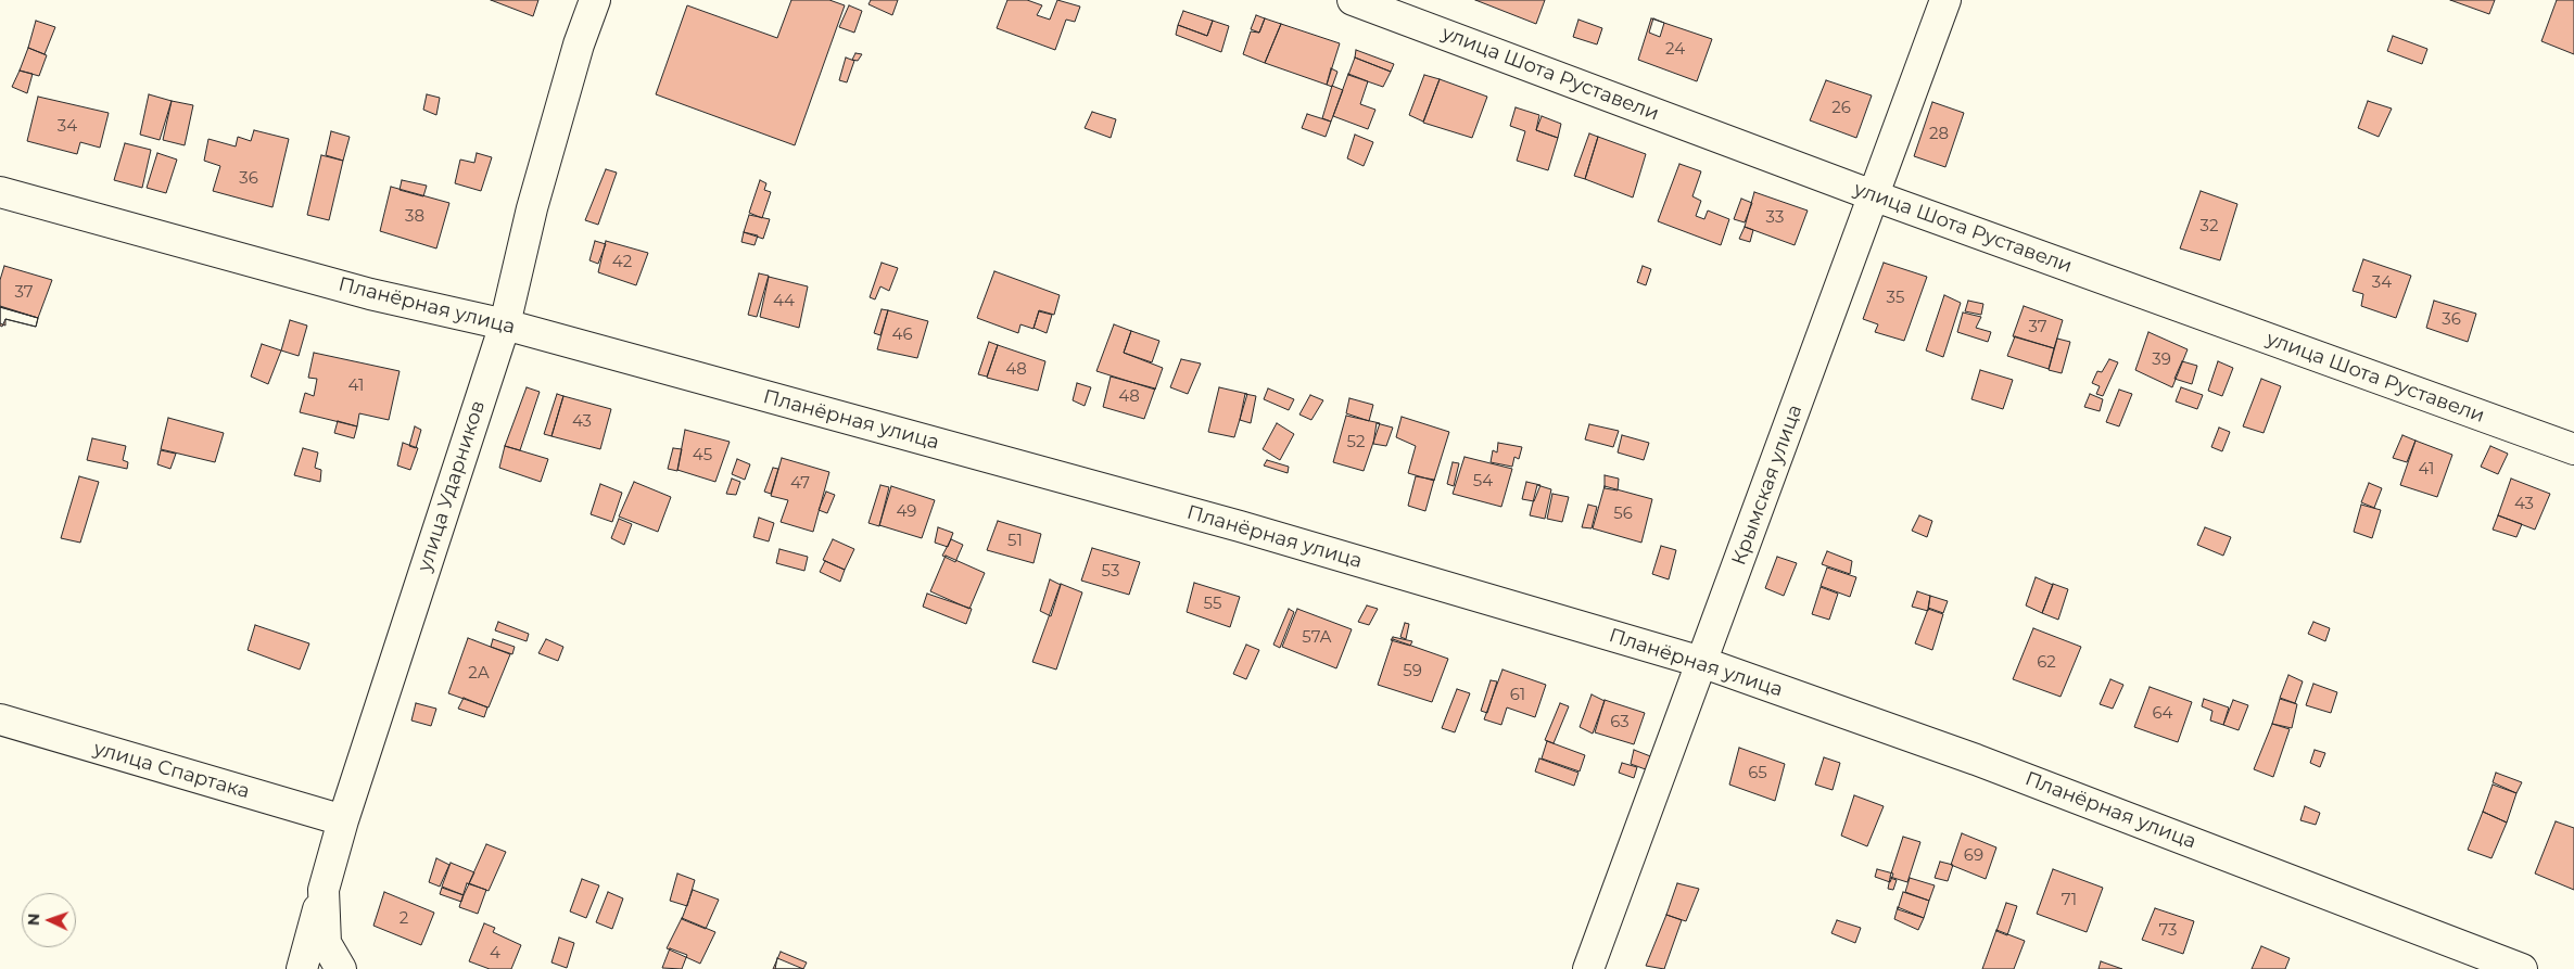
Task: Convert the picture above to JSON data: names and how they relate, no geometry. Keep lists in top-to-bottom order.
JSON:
{
  "streets": {
    "street": [
      "улица Шота Руставели",
      "Планёрная улица",
      "Крымская улица",
      "улица Ударников",
      "улица Спартака"
    ]
  },
  "crossings": [
    ["улица Шота Руставели", "Крымская улица"],
    ["Планёрная улица", "Крымская улица"],
    ["Планёрная улица", "улица Ударников"],
    ["улица Ударников", "улица Спартака"]
  ],
  "house_numbers": [
    "24",
    "26",
    "34",
    "28",
    "36",
    "38",
    "33",
    "32",
    "42",
    "34",
    "37",
    "35",
    "44",
    "36",
    "37",
    "46",
    "39",
    "48",
    "41",
    "48",
    "43",
    "52",
    "45",
    "41",
    "54",
    "47",
    "43",
    "49",
    "56",
    "51",
    "53",
    "55",
    "57А",
    "62",
    "59",
    "2А",
    "61",
    "64",
    "63",
    "65",
    "69",
    "71",
    "2",
    "73",
    "4"
  ],
  "north": "left"
}
